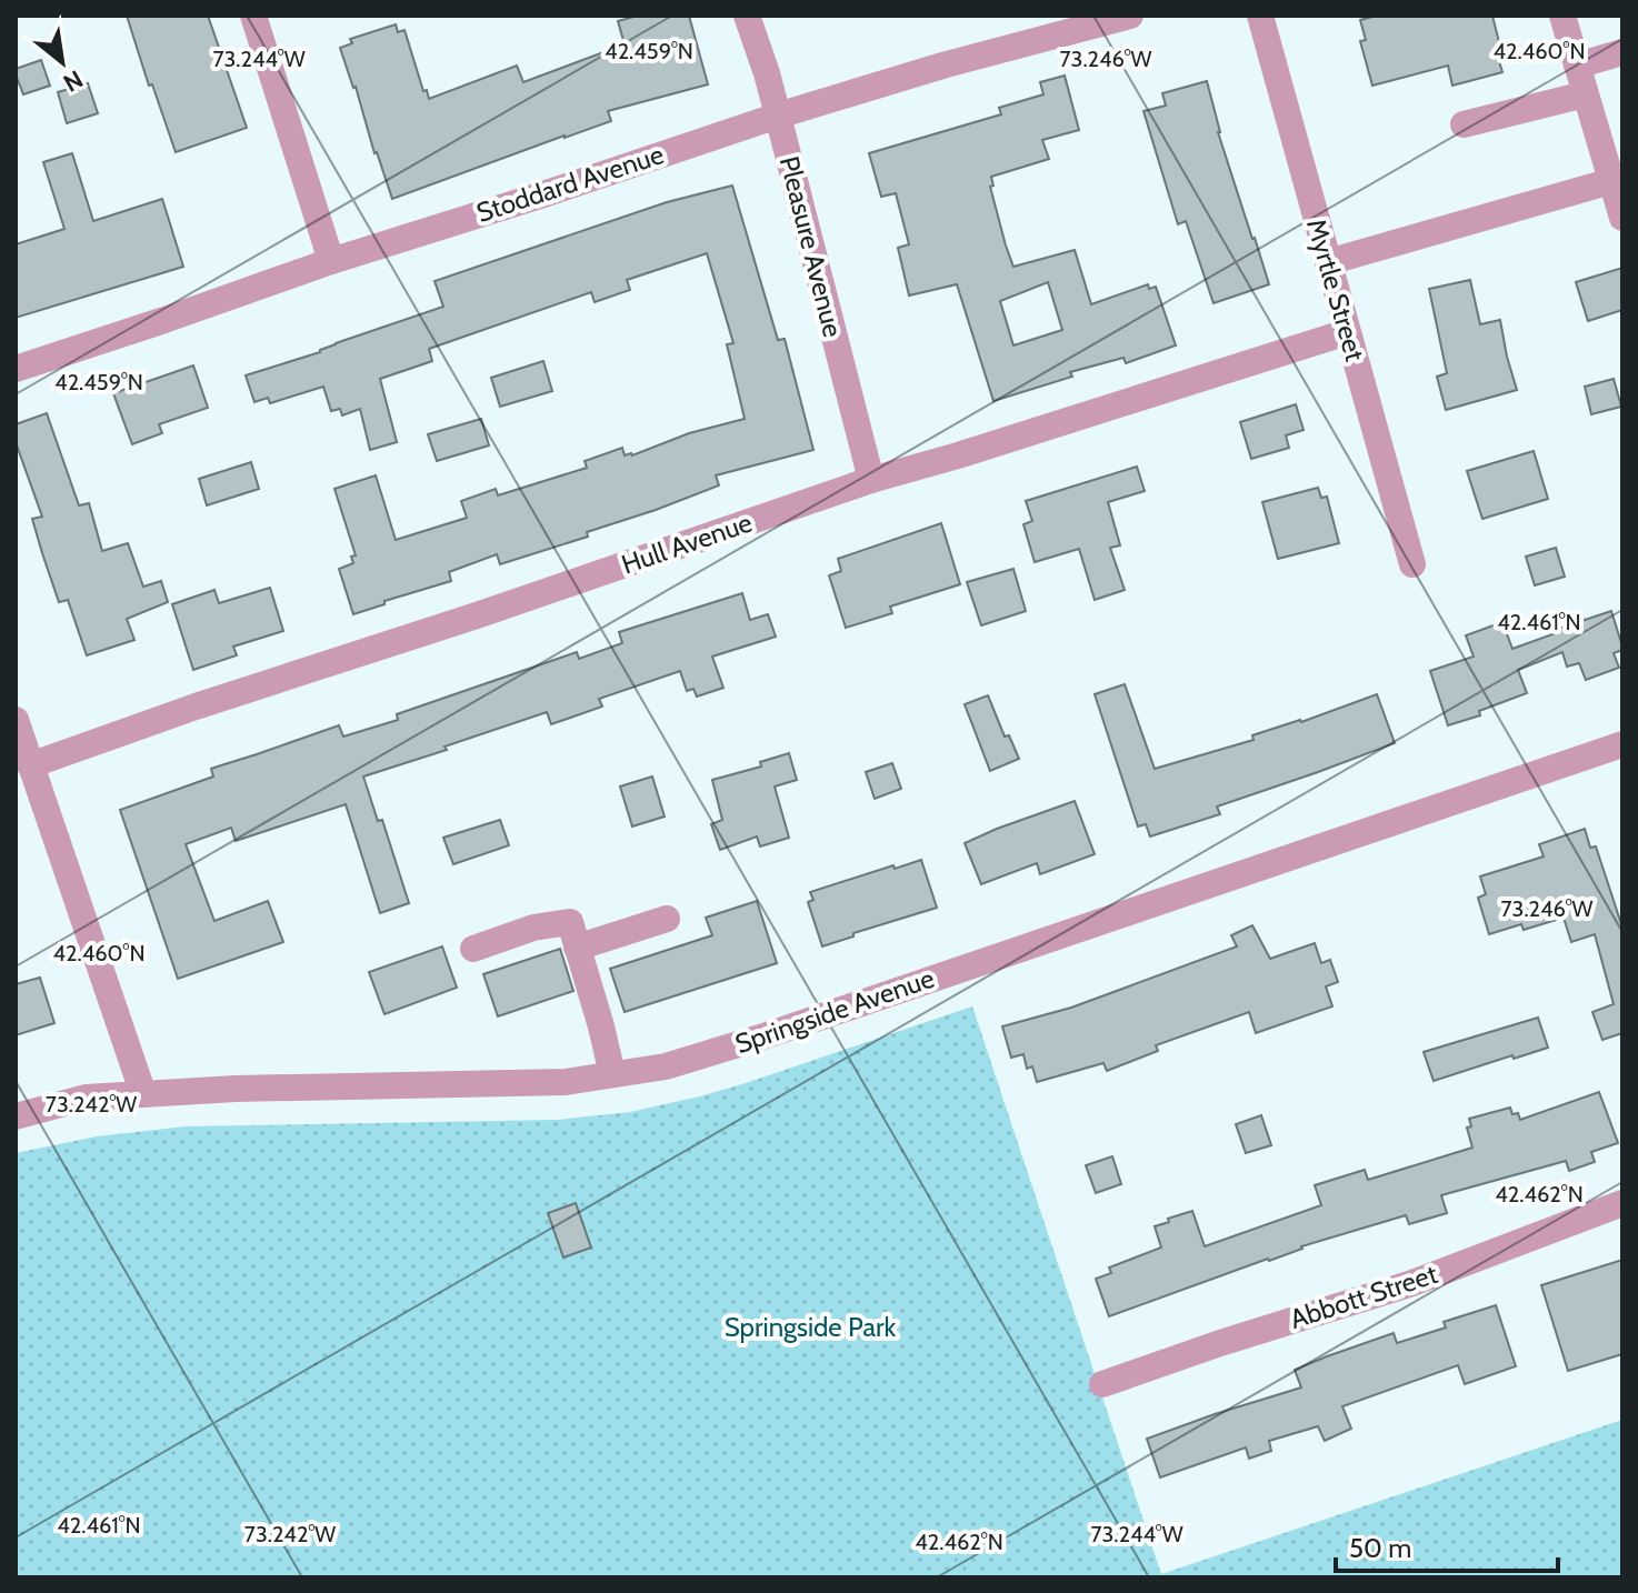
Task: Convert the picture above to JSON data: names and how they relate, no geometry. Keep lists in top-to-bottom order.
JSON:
{
  "streets": {
    "street": [
      "Stoddard Avenue",
      "Pleasure Avenue",
      "Myrtle Street",
      "Hull Avenue",
      "Springside Avenue",
      "Abbott Street"
    ]
  },
  "crossings": [
    ["Stoddard Avenue", "Pleasure Avenue"],
    ["Pleasure Avenue", "Hull Avenue"],
    ["Myrtle Street", "Hull Avenue"]
  ],
  "parks": ["Springside Park"],
  "scale_bar": "50 m",
  "north": "bottom right",
  "coordinates": [
    "42.460°N",
    "42.459°N",
    "73.244°W",
    "73.246°W",
    "42.461°N",
    "73.242°W",
    "42.462°N"
  ]
}
